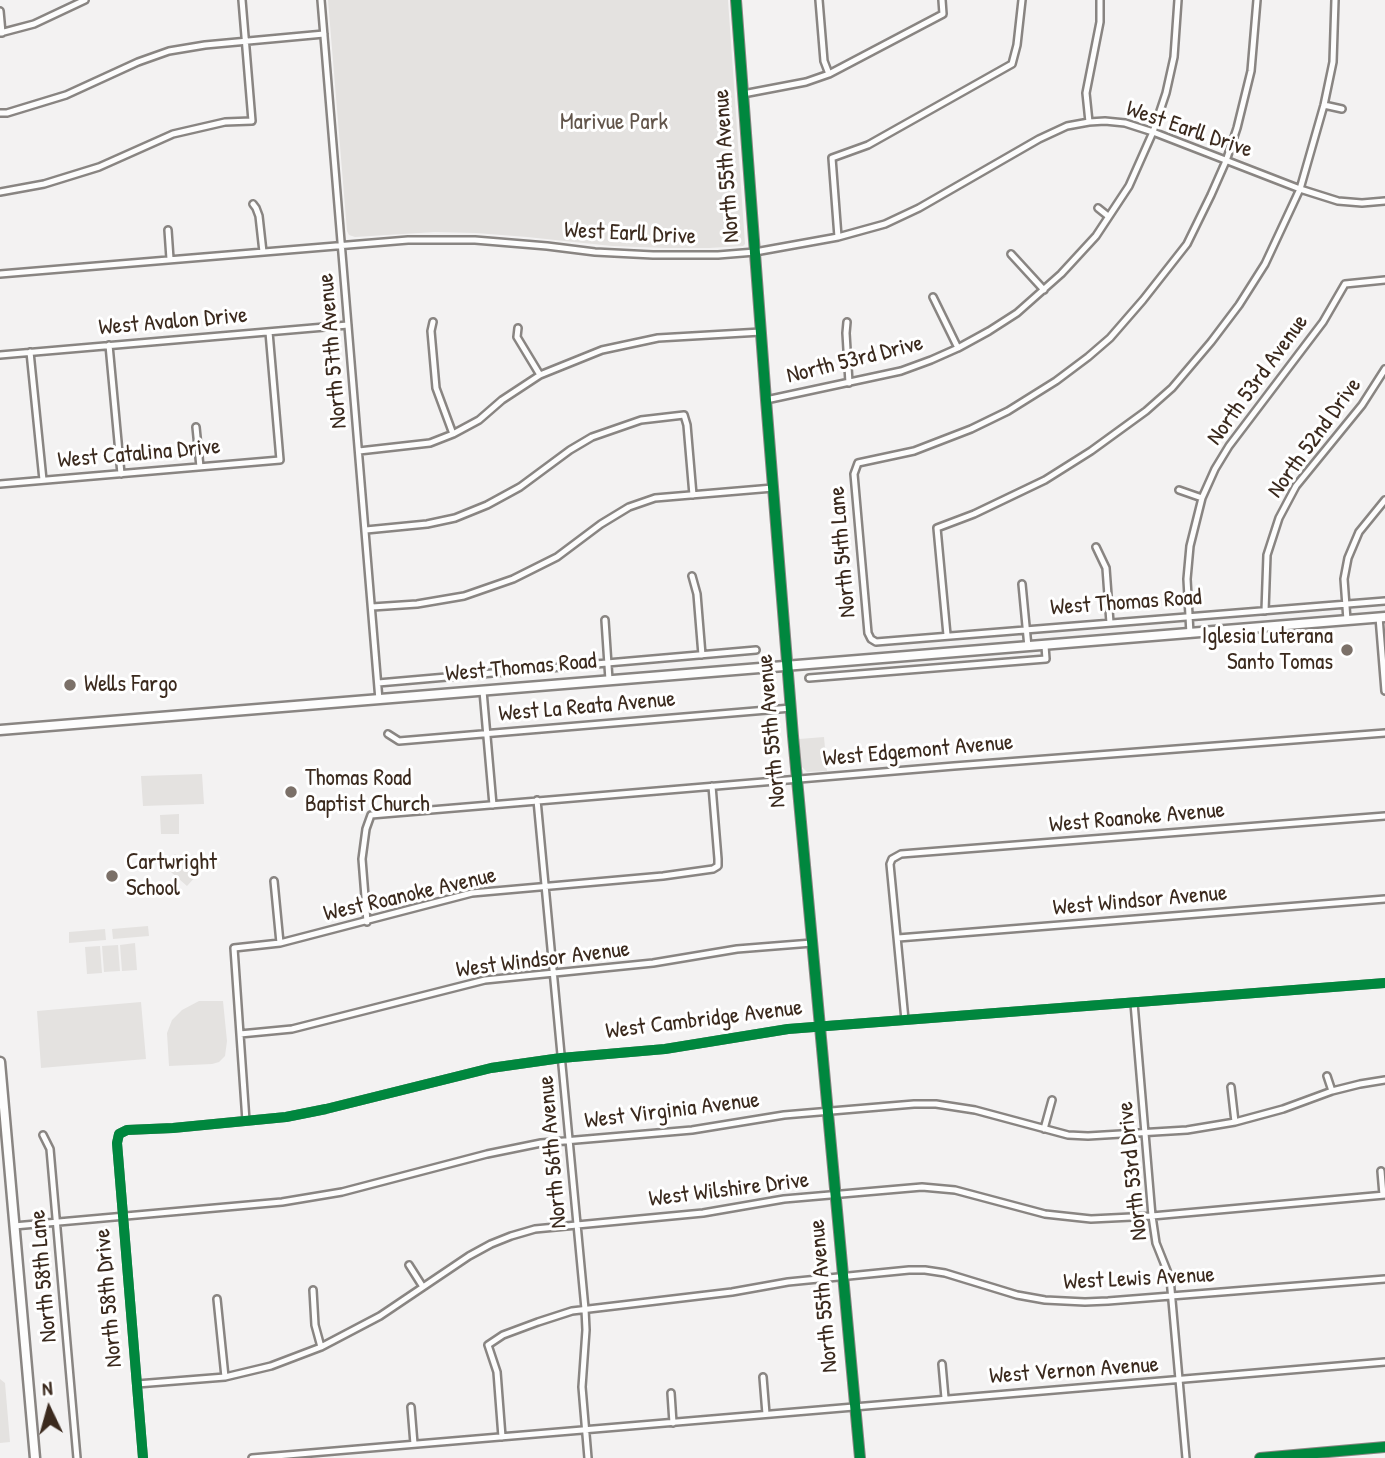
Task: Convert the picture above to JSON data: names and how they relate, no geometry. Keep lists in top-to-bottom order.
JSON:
{
  "streets": {
    "main road": ["West Thomas Road"],
    "street": [
      "West Earll Drive",
      "North 55th Avenue",
      "West Avalon Drive",
      "North 57th Avenue",
      "North 53rd Drive",
      "North 53rd Avenue",
      "North 52nd Drive",
      "West Catalina Drive",
      "North 54th Lane",
      "West La Reata Avenue",
      "West Edgemont Avenue",
      "West Roanoke Avenue",
      "West Windsor Avenue",
      "West Cambridge Avenue",
      "West Virginia Avenue",
      "North 56th Avenue",
      "West Wilshire Drive",
      "North 58th Lane",
      "West Lewis Avenue",
      "North 58th Drive",
      "West Vernon Avenue"
    ]
  },
  "crossings": [
    ["West Earll Drive", "North 55th Avenue"],
    ["West Earll Drive", "North 57th Avenue"],
    ["West Earll Drive", "North 53rd Drive"],
    ["West Earll Drive", "North 54th Lane"],
    ["North 55th Avenue", "North 53rd Drive"],
    ["North 55th Avenue", "West Thomas Road"],
    ["North 55th Avenue", "West La Reata Avenue"],
    ["North 55th Avenue", "West Edgemont Avenue"],
    ["North 55th Avenue", "West Windsor Avenue"],
    ["North 55th Avenue", "West Cambridge Avenue"],
    ["North 55th Avenue", "West Virginia Avenue"],
    ["North 55th Avenue", "West Wilshire Drive"],
    ["North 55th Avenue", "West Lewis Avenue"],
    ["North 55th Avenue", "West Vernon Avenue"],
    ["West Avalon Drive", "North 57th Avenue"],
    ["West Avalon Drive", "West Catalina Drive"],
    ["North 57th Avenue", "West Thomas Road"],
    ["North 53rd Drive", "West Cambridge Avenue"],
    ["North 53rd Drive", "West Virginia Avenue"],
    ["North 53rd Drive", "West Wilshire Drive"],
    ["North 53rd Drive", "West Lewis Avenue"],
    ["North 53rd Drive", "West Vernon Avenue"],
    ["North 53rd Avenue", "West Thomas Road"],
    ["North 52nd Drive", "West Thomas Road"],
    ["North 54th Lane", "West Thomas Road"],
    ["West Edgemont Avenue", "West Roanoke Avenue"],
    ["West Edgemont Avenue", "North 56th Avenue"],
    ["West Roanoke Avenue", "West Windsor Avenue"],
    ["West Roanoke Avenue", "North 56th Avenue"],
    ["West Windsor Avenue", "North 56th Avenue"],
    ["West Cambridge Avenue", "North 56th Avenue"],
    ["West Cambridge Avenue", "North 58th Drive"],
    ["West Virginia Avenue", "North 56th Avenue"],
    ["West Virginia Avenue", "North 58th Lane"],
    ["West Virginia Avenue", "North 58th Drive"],
    ["North 56th Avenue", "West Wilshire Drive"],
    ["North 56th Avenue", "West Lewis Avenue"],
    ["North 56th Avenue", "West Vernon Avenue"],
    ["West Wilshire Drive", "North 58th Drive"],
    ["West Lewis Avenue", "West Vernon Avenue"]
  ],
  "parks": ["Marivue Park"],
  "places": [
    "Iglesia Luterana Santo Tomas",
    "Wells Fargo",
    "Thomas Road Baptist Church",
    "Cartwright School"
  ],
  "north": "top"
}
